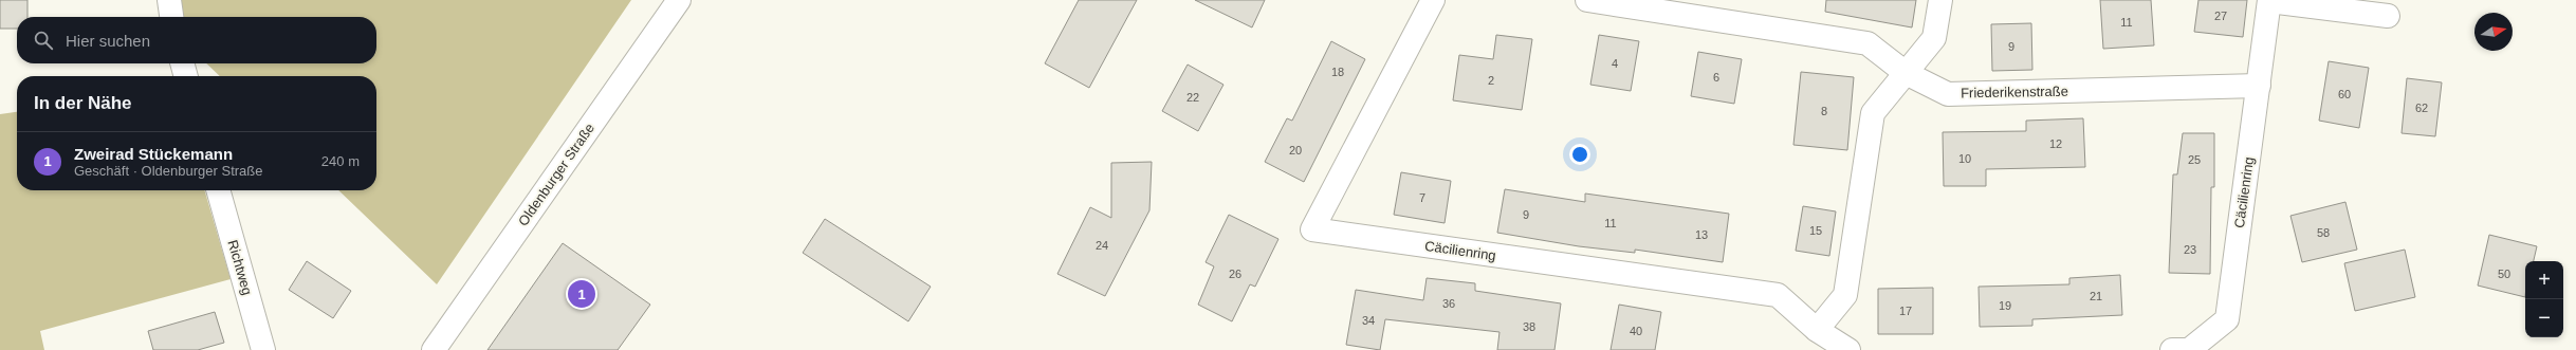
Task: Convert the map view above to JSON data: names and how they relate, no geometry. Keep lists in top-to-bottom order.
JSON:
{
  "streets": {
    "street": [
      "Friederikenstraße",
      "Oldenburger Straße",
      "Cäcilienring",
      "Richtweg"
    ]
  },
  "crossings": [
    ["Friederikenstraße", "Cäcilienring"]
  ],
  "house_numbers": [
    "27",
    "11",
    "9",
    "4",
    "18",
    "6",
    "2",
    "60",
    "22",
    "62",
    "8",
    "12",
    "20",
    "10",
    "25",
    "7",
    "9",
    "11",
    "15",
    "58",
    "13",
    "24",
    "23",
    "26",
    "50",
    "21",
    "36",
    "19",
    "17",
    "34",
    "38",
    "40"
  ],
  "north": "right",
  "page": {
    "search": "Hier suchen",
    "heading": "In der Nähe",
    "list": [
      {
        "mark": "1",
        "name": "Zweirad Stückemann",
        "note": "Geschäft · Oldenburger Straße",
        "value": "240 m"
      }
    ],
    "map_buttons": ["+", "−"],
    "pins": "1"
  }
}
